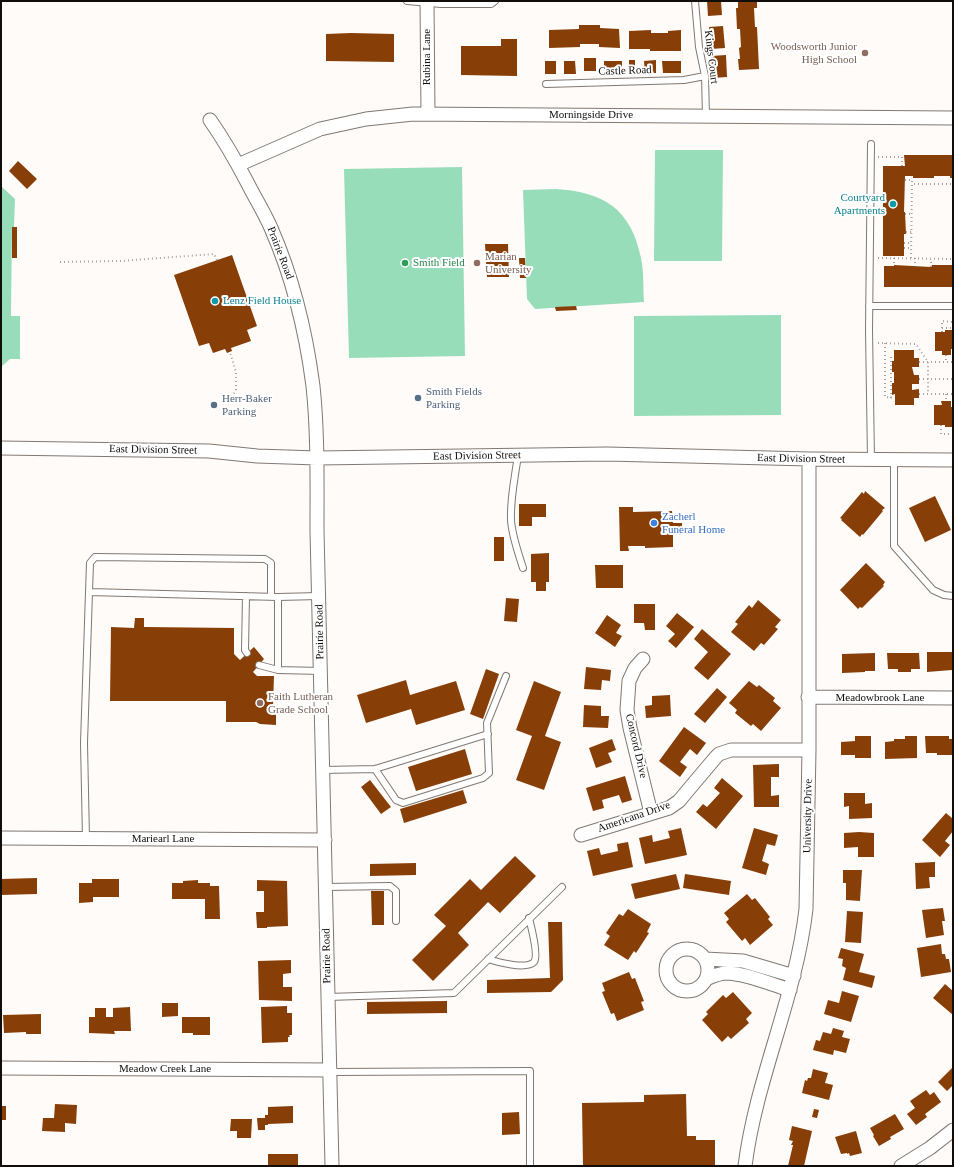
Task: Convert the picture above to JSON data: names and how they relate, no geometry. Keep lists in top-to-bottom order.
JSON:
{
  "streets": {
    "street": [
      "Rubina Lane",
      "Morningside Drive",
      "Prairie Road",
      "East Division Street",
      "Meadowbrook Lane",
      "Concord Drive",
      "University Drive",
      "Americana Drive",
      "Mariearl Lane",
      "Meadow Creek Lane"
    ],
    "lane": ["Kings Court", "Castle Road"]
  },
  "crossings": [
    ["Rubina Lane", "Morningside Drive"],
    ["Kings Court", "Castle Road"],
    ["Kings Court", "Morningside Drive"],
    ["Morningside Drive", "Prairie Road"],
    ["Prairie Road", "East Division Street"],
    ["Prairie Road", "Mariearl Lane"],
    ["Prairie Road", "Meadow Creek Lane"],
    ["East Division Street", "University Drive"],
    ["Meadowbrook Lane", "University Drive"],
    ["Concord Drive", "Americana Drive"],
    ["University Drive", "Americana Drive"]
  ],
  "places": [
    "Woodsworth Junior High School",
    "Courtyard Apartments",
    "Smith Field",
    "Marian University",
    "Lenz Field House",
    "Smith Fields Parking",
    "Herr-Baker Parking",
    "Zacherl Funeral Home",
    "Faith Lutheran Grade School"
  ]
}
